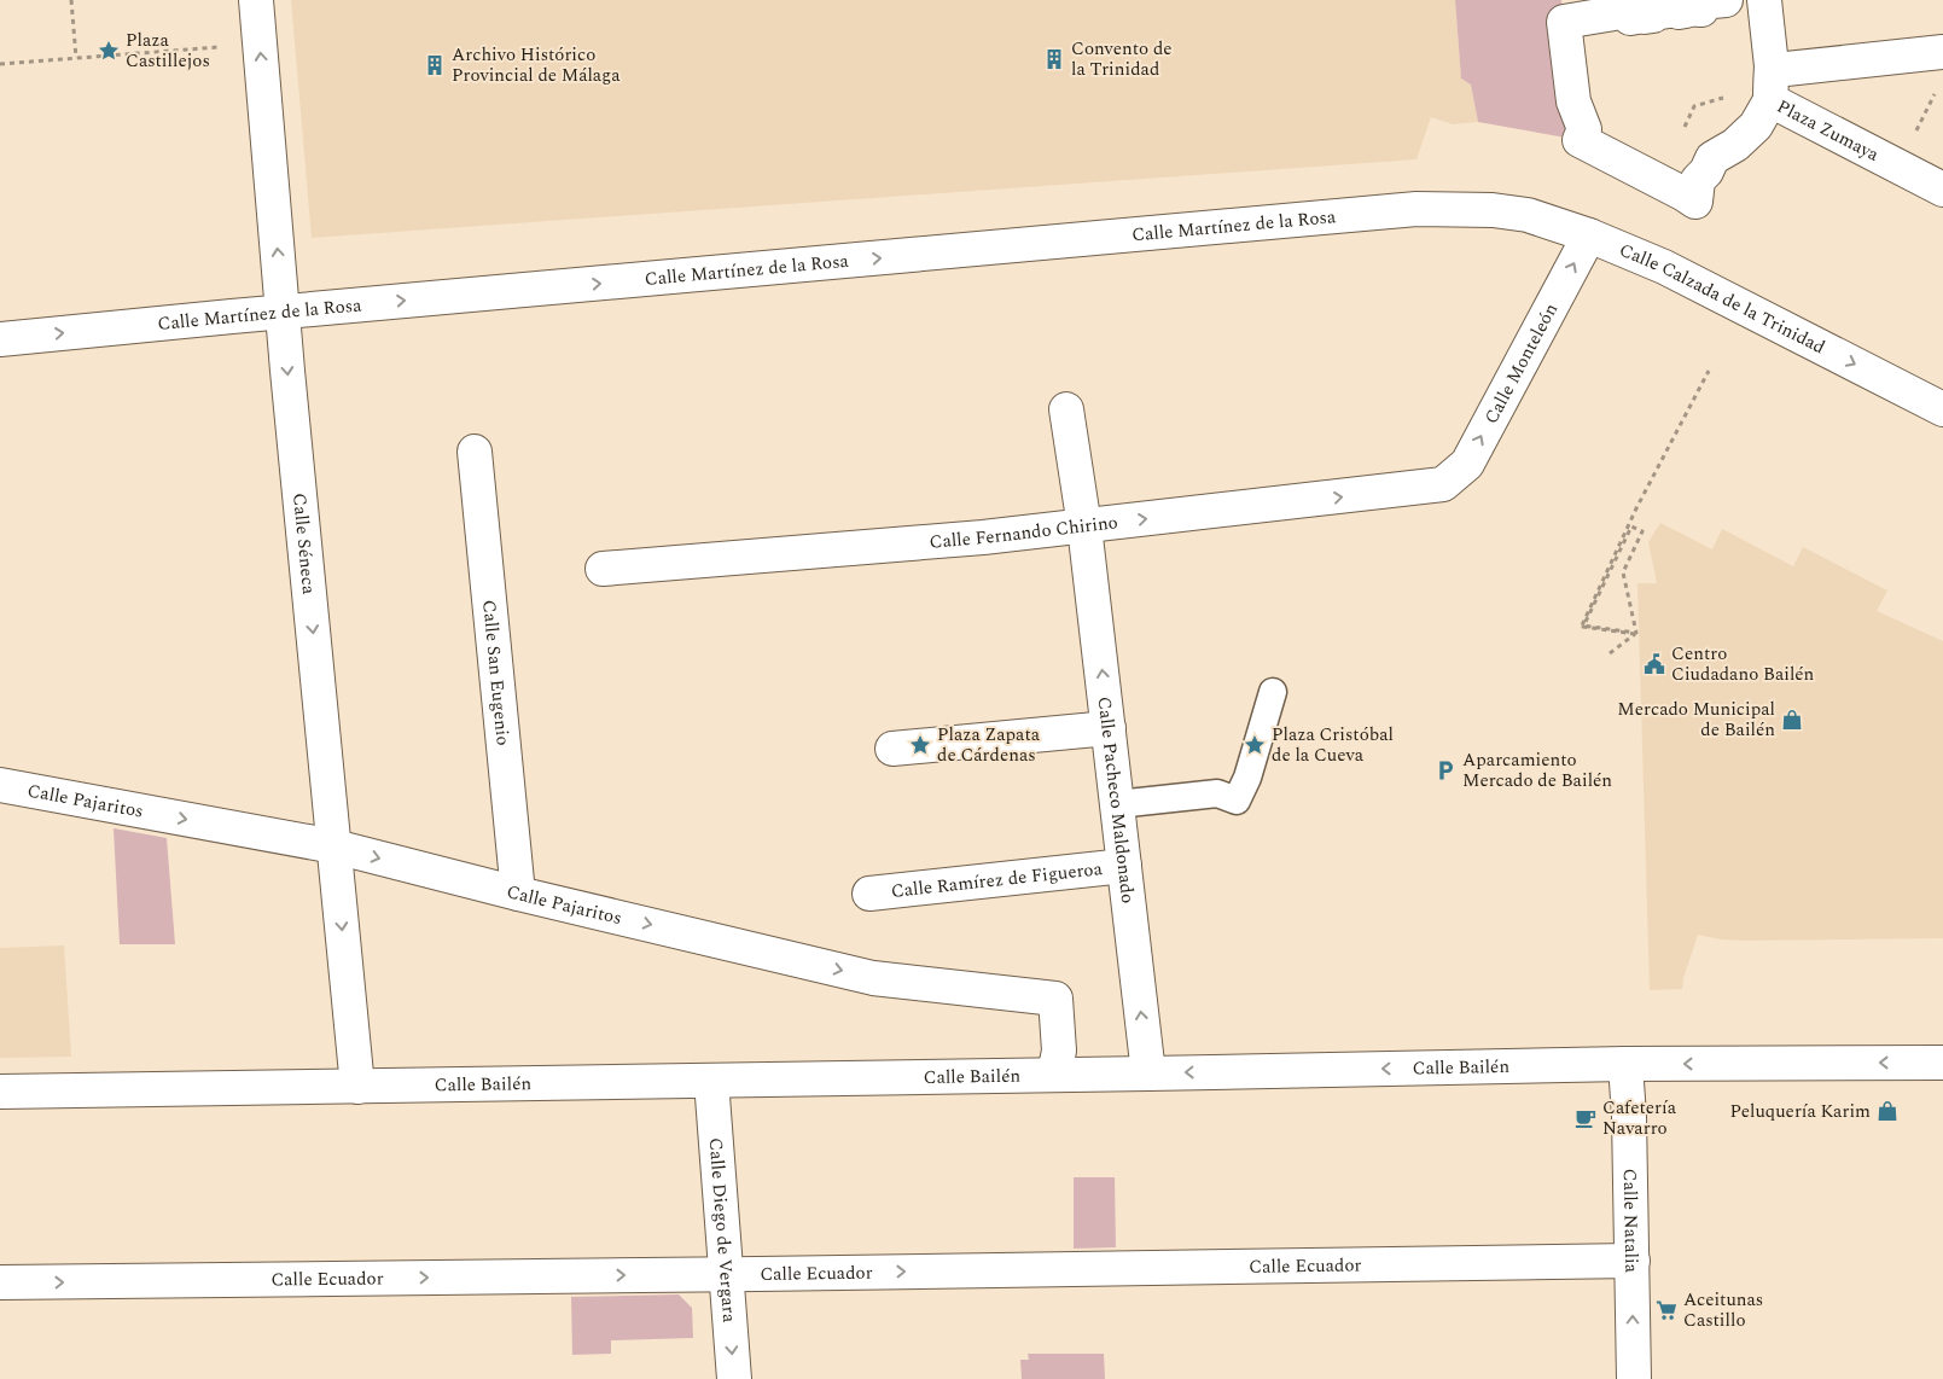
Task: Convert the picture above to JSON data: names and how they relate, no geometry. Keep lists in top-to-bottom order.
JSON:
{
  "streets": {
    "street": [
      "Plaza Zumaya",
      "Calle Martínez de la Rosa",
      "Calle Calzada de la Trinidad",
      "Calle Monteleón",
      "Calle Fernando Chirino",
      "Calle Séneca",
      "Calle San Eugenio",
      "Calle Pacheco Maldonado",
      "Calle Pajaritos",
      "Calle Ramírez de Figueroa",
      "Calle Bailén",
      "Calle Natalia",
      "Calle Diego de Vergara",
      "Calle Ecuador"
    ]
  },
  "crossings": [
    ["Calle Martínez de la Rosa", "Calle Calzada de la Trinidad"],
    ["Calle Martínez de la Rosa", "Calle Séneca"],
    ["Calle Calzada de la Trinidad", "Calle Monteleón"],
    ["Calle Monteleón", "Calle Fernando Chirino"],
    ["Calle Fernando Chirino", "Calle Pacheco Maldonado"],
    ["Calle Séneca", "Calle Pajaritos"],
    ["Calle Séneca", "Calle Bailén"],
    ["Calle San Eugenio", "Calle Pajaritos"],
    ["Calle Pacheco Maldonado", "Calle Ramírez de Figueroa"],
    ["Calle Pacheco Maldonado", "Calle Bailén"],
    ["Calle Pajaritos", "Calle Bailén"],
    ["Calle Bailén", "Calle Natalia"],
    ["Calle Bailén", "Calle Diego de Vergara"],
    ["Calle Natalia", "Calle Ecuador"],
    ["Calle Diego de Vergara", "Calle Ecuador"]
  ],
  "one_way": [
    "Calle Martínez de la Rosa",
    "Calle Calzada de la Trinidad",
    "Calle Monteleón",
    "Calle Fernando Chirino",
    "Calle Pacheco Maldonado",
    "Calle Pajaritos",
    "Calle Bailén",
    "Calle Natalia",
    "Calle Diego de Vergara",
    "Calle Ecuador"
  ],
  "places": {
    "place": ["Plaza Castillejos", "Plaza Zapata de Cárdenas", "Plaza Cristóbal de la Cueva"],
    "building": ["Convento de la Trinidad", "Archivo Histórico Provincial de Málaga"],
    "public building": ["Centro Ciudadano Bailén"],
    "shop": ["Mercado Municipal de Bailén", "Peluquería Karim"],
    "parking": ["Aparcamiento Mercado de Bailén"],
    "cafe": ["Cafetería Navarro"],
    "supermarket": ["Aceitunas Castillo"]
  }
}
